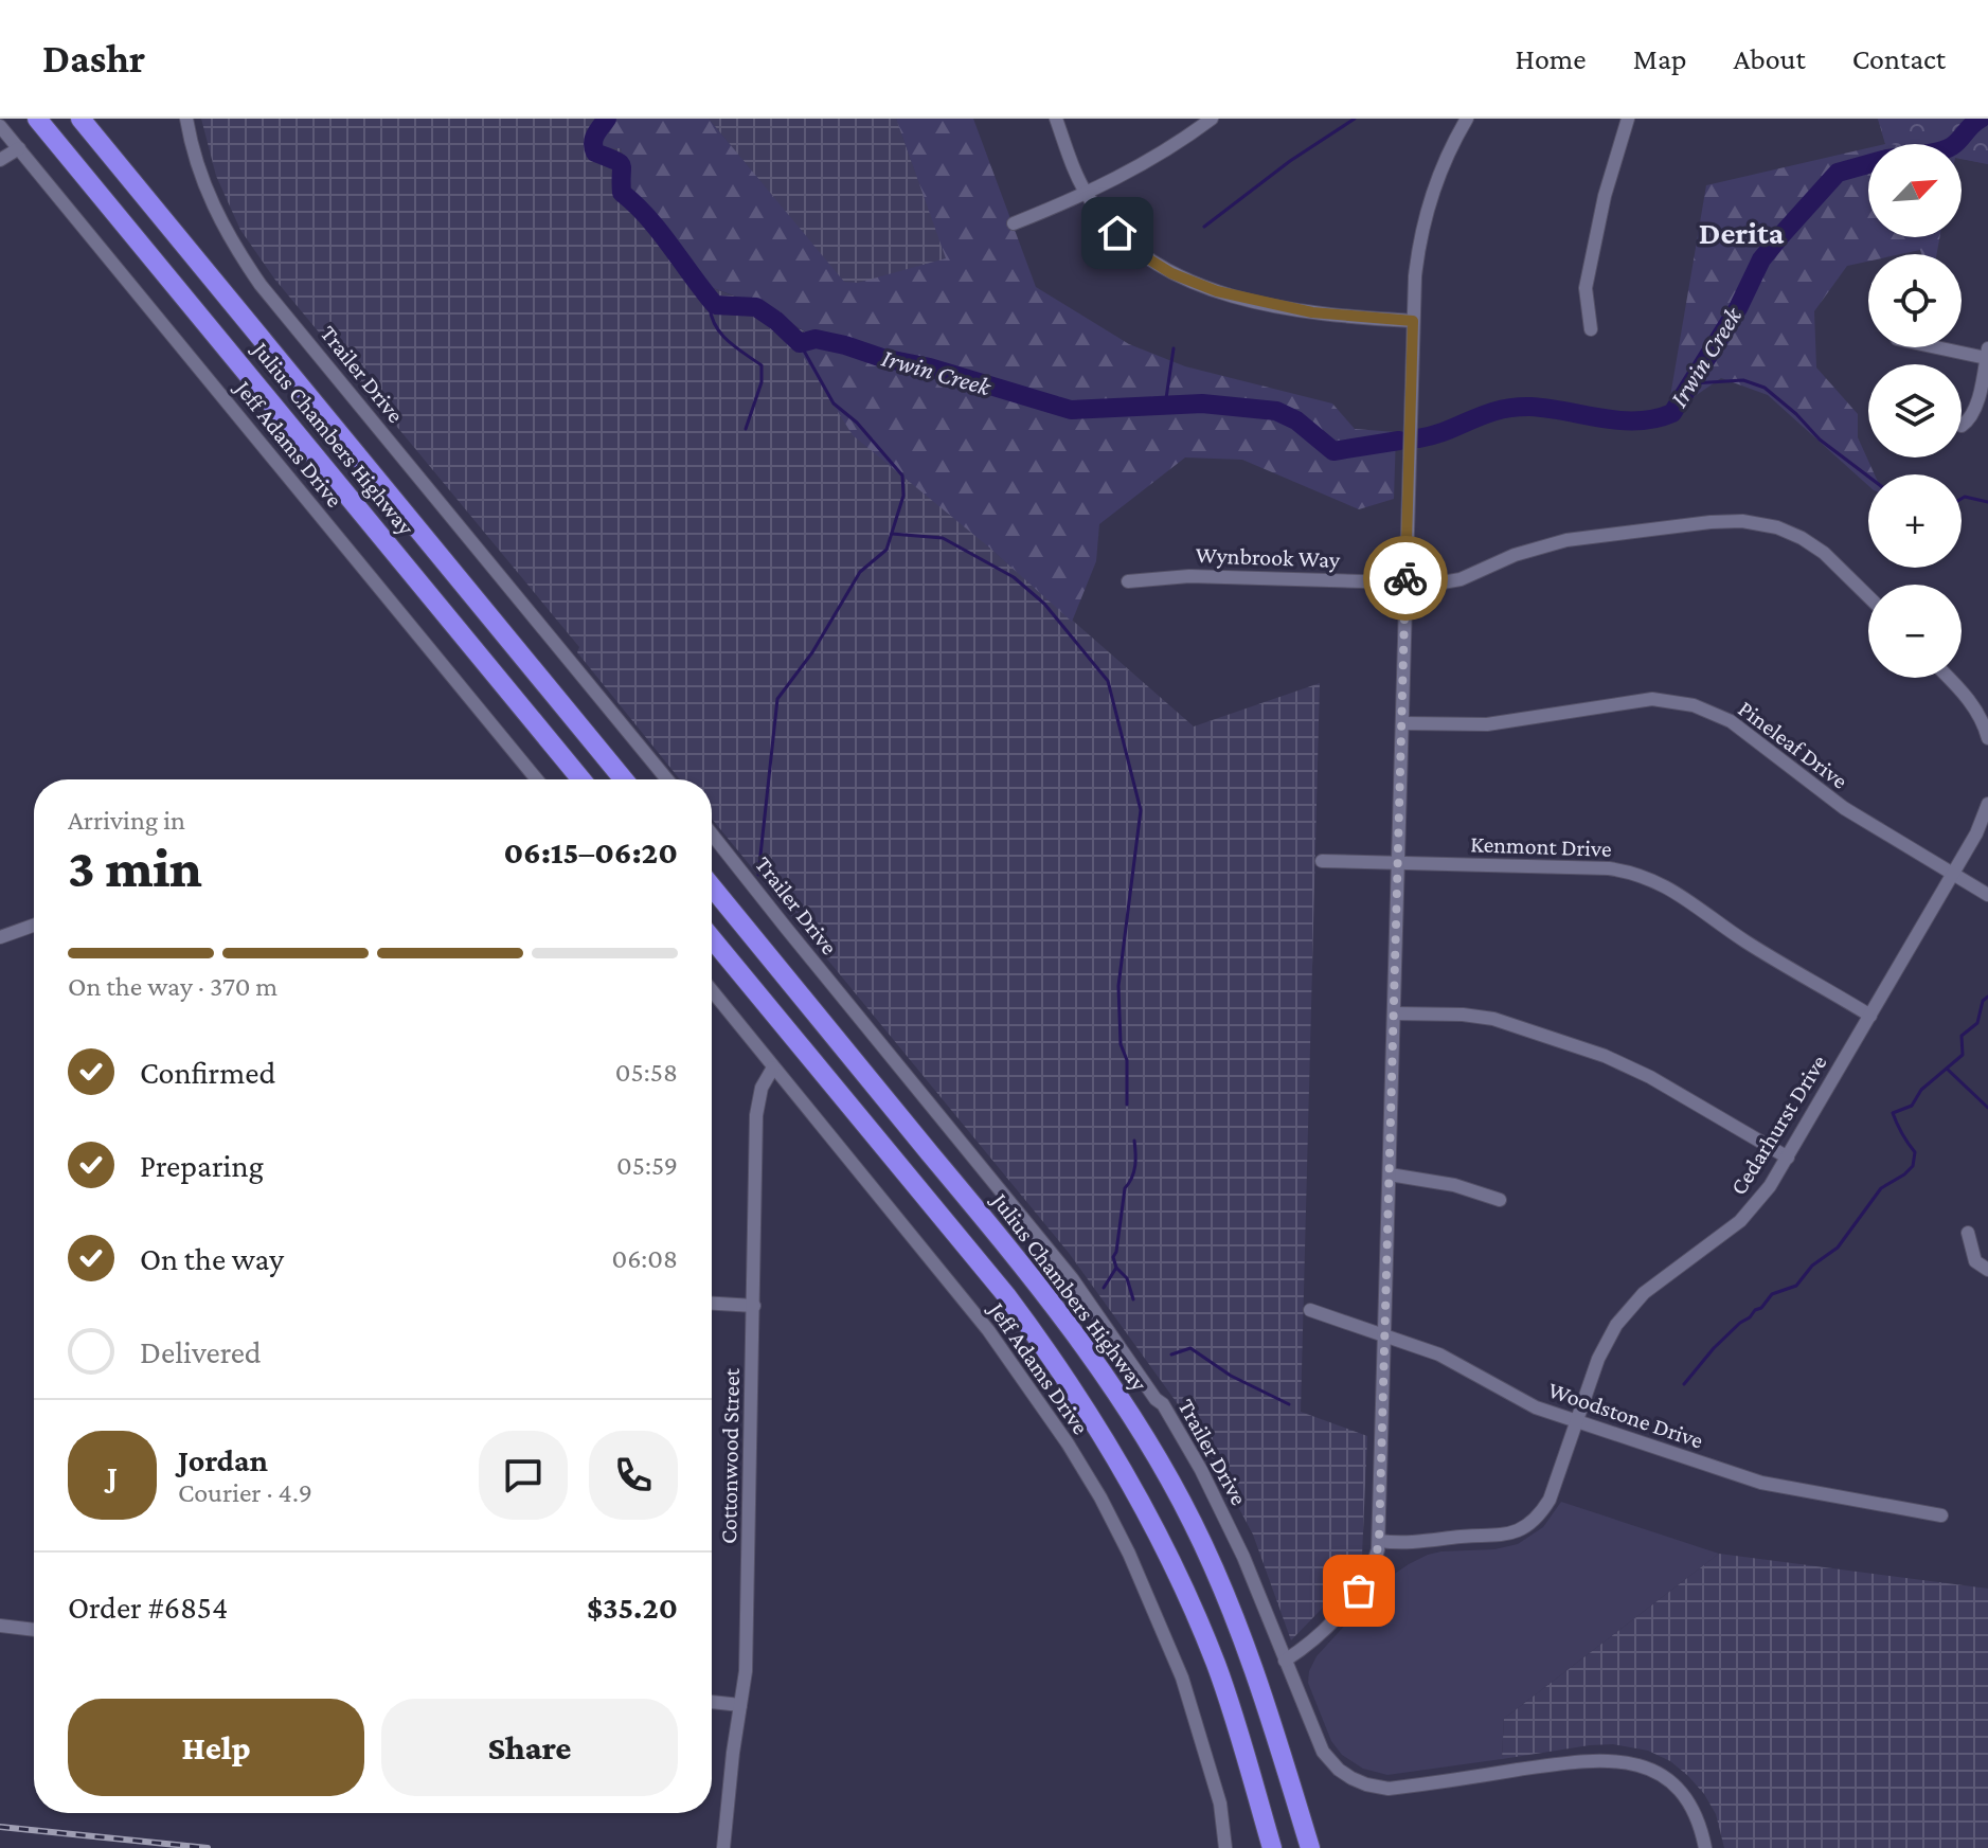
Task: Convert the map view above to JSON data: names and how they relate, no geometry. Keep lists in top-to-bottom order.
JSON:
{
  "streets": {
    "highway": ["Julius Chambers Highway"],
    "street": [
      "Trailer Drive",
      "Jeff Adams Drive",
      "Wynbrook Way",
      "Pineleaf Drive",
      "Kenmont Drive",
      "Cedarhurst Drive",
      "Woodstone Drive",
      "Cottonwood Street"
    ]
  },
  "crossings": [
    ["Jeff Adams Drive", "Cottonwood Street"],
    ["Pineleaf Drive", "Cedarhurst Drive"],
    ["Kenmont Drive", "Cedarhurst Drive"],
    ["Cedarhurst Drive", "Woodstone Drive"]
  ],
  "districts": ["Derita"],
  "water": ["Irwin Creek"],
  "north": "top right",
  "page": {
    "header": "Dashr",
    "nav": [
      "Home",
      "Map",
      "About",
      "Contact"
    ],
    "map_buttons": ["+", "−"],
    "heading": ["3 min", "Arriving in", "06:15–06:20"],
    "panel": [
      "Jordan",
      "Courier · 4.9",
      "Order #6854",
      "$35.20"
    ],
    "bar": "On the way · 370 m",
    "list": [
      ["Confirmed", "05:58"],
      ["Preparing", "05:59"],
      ["On the way", "06:08"],
      "Delivered"
    ],
    "round": "J",
    "buttons": ["Help", "Share"]
  }
}
